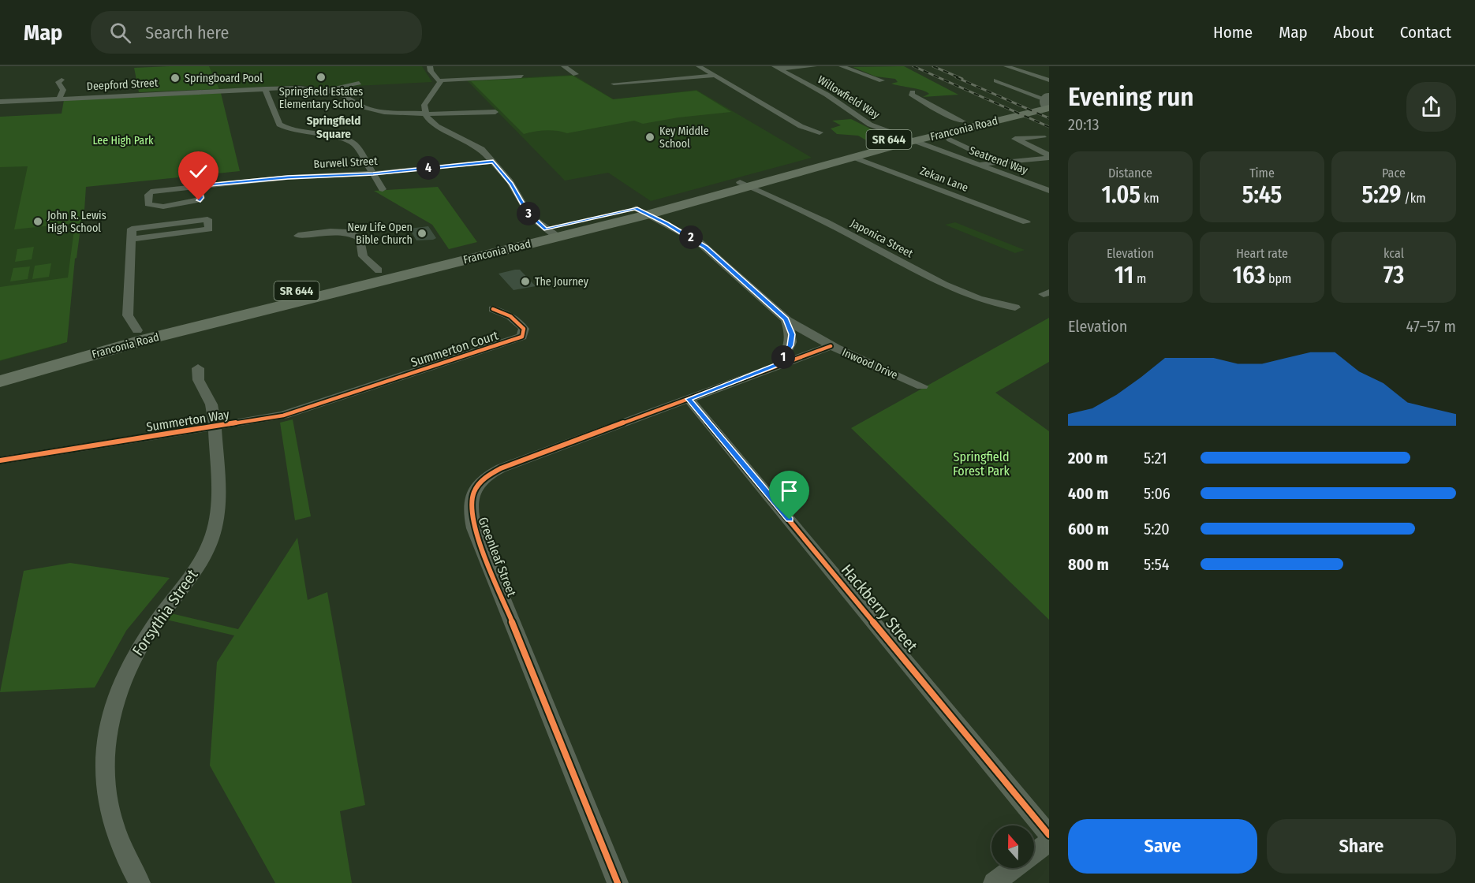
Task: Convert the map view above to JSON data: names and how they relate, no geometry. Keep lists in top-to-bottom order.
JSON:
{
  "streets": {
    "main road": ["Franconia Road", "SR 644"],
    "street": [
      "Deepford Street",
      "Willowfield Way",
      "Seatrend Way",
      "Burwell Street",
      "Zekan Lane",
      "Japonica Street",
      "Summerton Court",
      "Inwood Drive",
      "Summerton Way",
      "Greenleaf Street",
      "Hackberry Street",
      "Forsythia Street"
    ]
  },
  "crossings": [
    ["Willowfield Way", "Franconia Road"],
    ["Willowfield Way", "Seatrend Way"],
    ["Franconia Road", "Seatrend Way"],
    ["Franconia Road", "Zekan Lane"],
    ["Franconia Road", "Japonica Street"],
    ["Franconia Road", "Inwood Drive"],
    ["Summerton Court", "Summerton Way"],
    ["Inwood Drive", "Greenleaf Street"],
    ["Summerton Way", "Forsythia Street"],
    ["Greenleaf Street", "Hackberry Street"]
  ],
  "districts": ["Springfield Square"],
  "parks": ["Lee High Park", "Springfield Forest Park"],
  "places": [
    "Springfield Estates Elementary School",
    "Springboard Pool",
    "Key Middle School",
    "John R. Lewis High School",
    "New Life Open Bible Church",
    "The Journey"
  ],
  "north": "top",
  "page": {
    "header": "Map",
    "search": "Search here",
    "nav": [
      "Home",
      "Map",
      "About",
      "Contact"
    ],
    "heading": ["Evening run", "20:13"],
    "stats": [
      ["Distance", "1.05 km"],
      ["Time", "5:45"],
      ["Pace", "5:29 /km"],
      ["Elevation", "11 m"],
      ["Heart rate", "163 bpm"],
      ["kcal", "73"]
    ],
    "pins": [
      "4",
      "3",
      "2",
      "1"
    ],
    "chart": ["Elevation", "47–57 m"],
    "list": [
      {
        "name": "200 m",
        "note": "5:21"
      },
      {
        "name": "400 m",
        "note": "5:06"
      },
      {
        "name": "600 m",
        "note": "5:20"
      },
      {
        "name": "800 m",
        "note": "5:54"
      }
    ],
    "buttons": ["Save", "Share"]
  }
}
